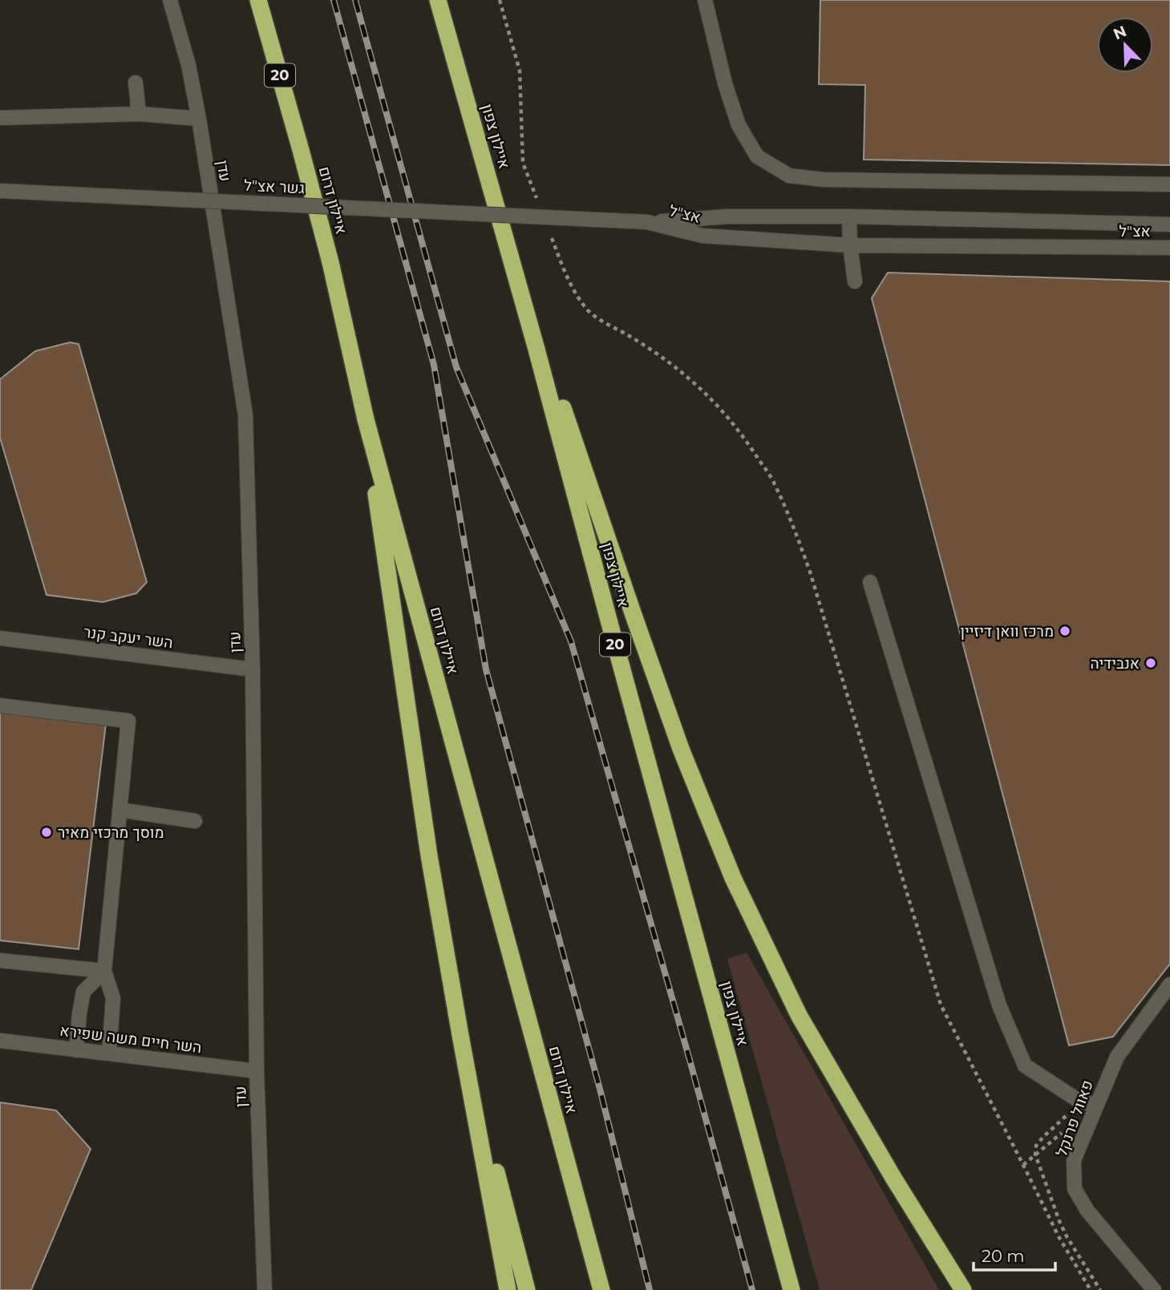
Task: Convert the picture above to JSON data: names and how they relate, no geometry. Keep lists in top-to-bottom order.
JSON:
{
  "streets": {
    "highway": ["20", "איילון צפון", "איילון דרום"],
    "street": [
      "עדן",
      "גשר אצ\"ל",
      "אצ\"ל",
      "השר יעקב קנר",
      "השר חיים משה שפירא",
      "פאוול פרנקל"
    ]
  },
  "crossings": [
    ["עדן", "השר יעקב קנר"],
    ["עדן", "השר חיים משה שפירא"],
    ["גשר אצ\"ל", "אצ\"ל"]
  ],
  "places": ["מרכז וואן דיזיין", "אנבידיה", "מוסך מרכזי מאיר"],
  "scale_bar": "20 m",
  "north": "top left"
}
